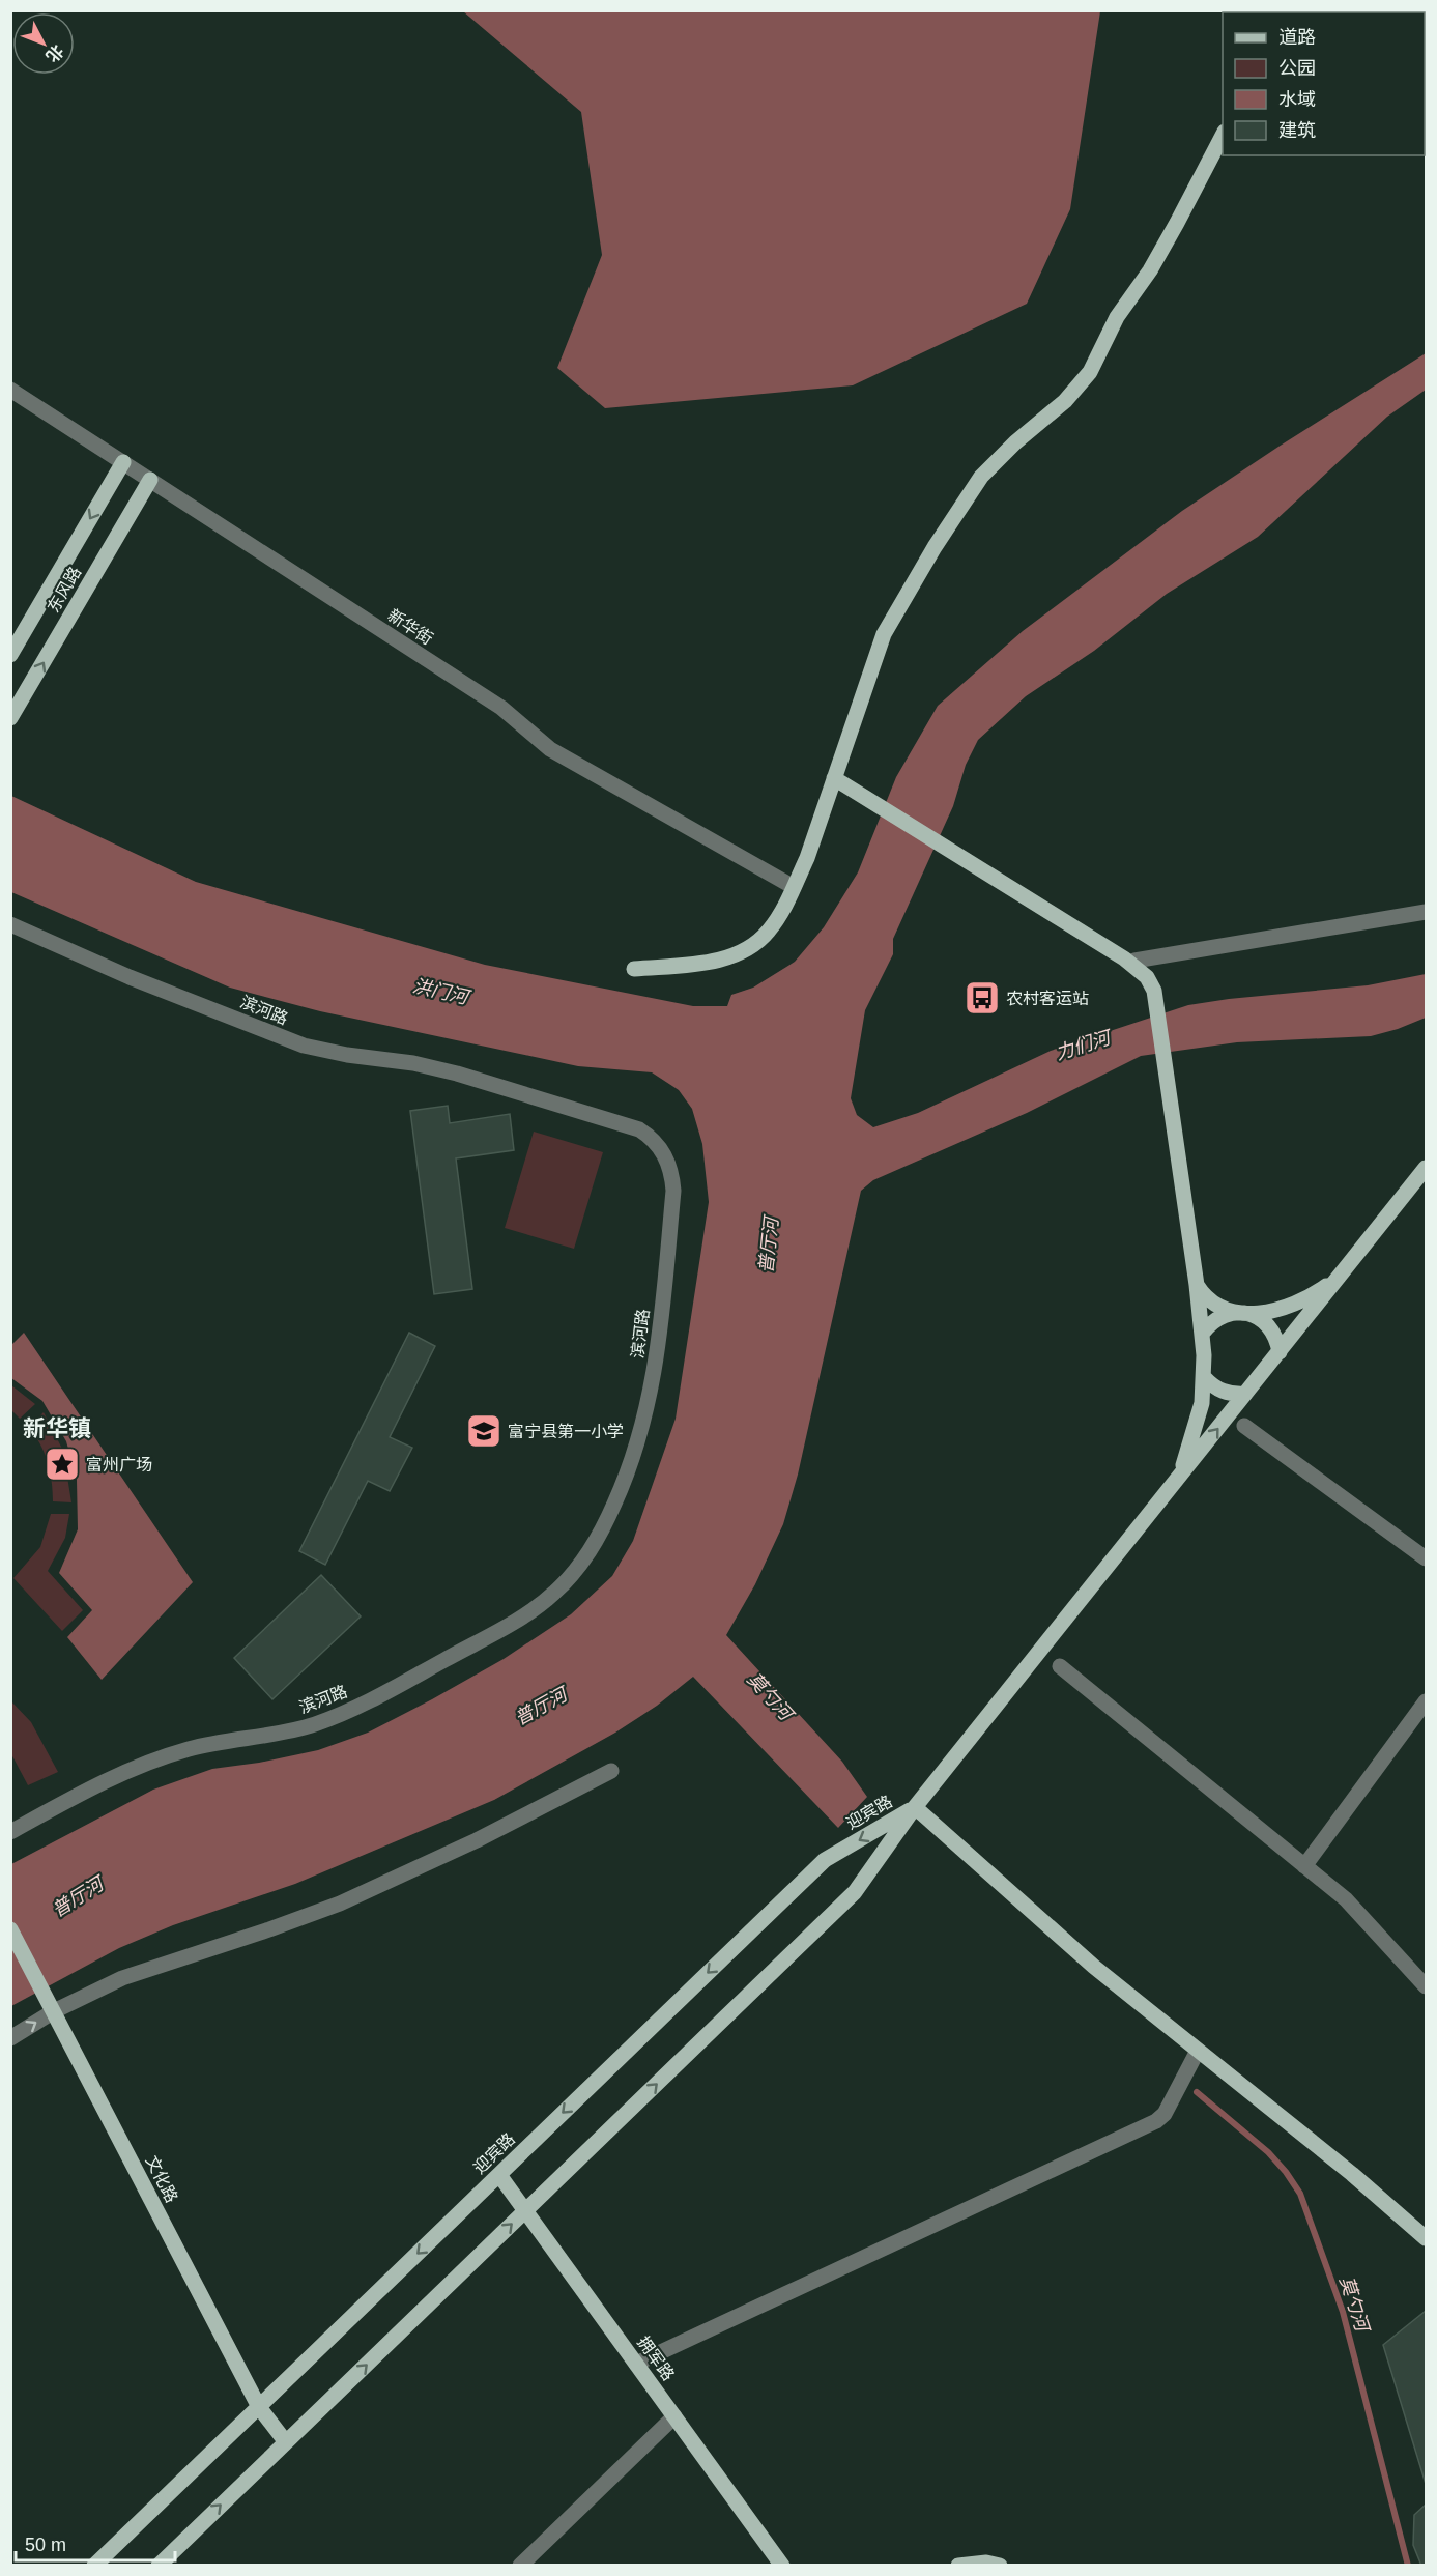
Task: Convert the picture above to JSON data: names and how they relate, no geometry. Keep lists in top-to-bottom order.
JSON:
{
  "streets": {
    "main road": [
      "东风路",
      "迎宾路",
      "文化路",
      "拥军路"
    ],
    "street": ["新华街", "滨河路"]
  },
  "crossings": [
    ["东风路", "新华街"],
    ["迎宾路", "文化路"],
    ["迎宾路", "拥军路"]
  ],
  "districts": ["新华镇"],
  "water": [
    "洪门河",
    "力们河",
    "普厅河",
    "莫勺河"
  ],
  "places": {
    "bus stop": ["农村客运站"],
    "school or university": ["富宁县第一小学"],
    "place": ["富州广场"]
  },
  "legend": [
    "道路",
    "公园",
    "水域",
    "建筑"
  ],
  "scale_bar": "50 m",
  "north": "bottom right"
}
